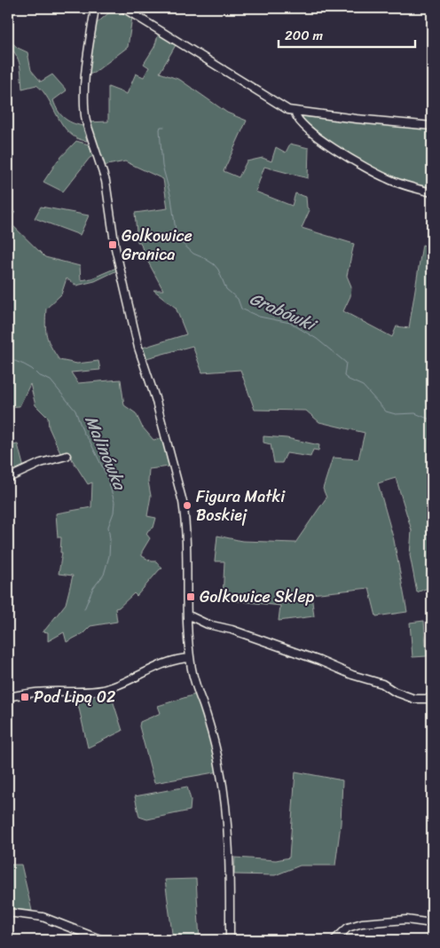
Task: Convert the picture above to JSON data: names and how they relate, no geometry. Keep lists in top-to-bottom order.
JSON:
{
  "water": ["Grabówki", "Malinówka"],
  "places": {
    "transit": ["Golkowice Granica", "Golkowice Sklep", "Pod Lipą 02"],
    "other": ["Figura Matki Boskiej"]
  },
  "scale_bar": "200 m"
}
